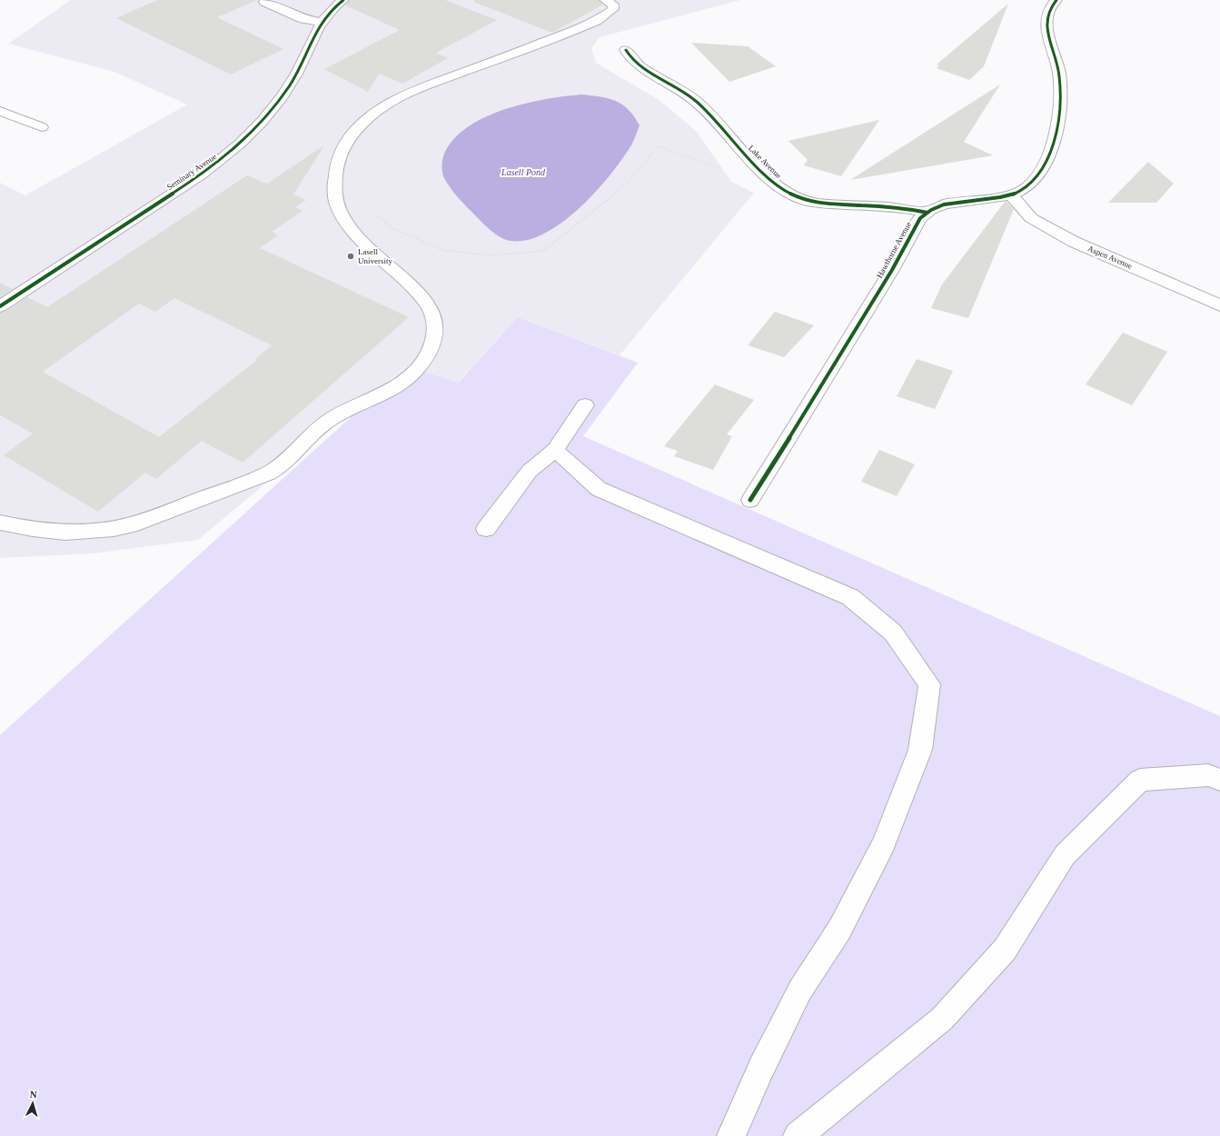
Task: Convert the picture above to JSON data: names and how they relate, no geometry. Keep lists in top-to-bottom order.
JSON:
{
  "streets": {
    "street": [
      "Lake Avenue",
      "Seminary Avenue",
      "Hawthorne Avenue",
      "Aspen Avenue"
    ]
  },
  "crossings": [
    ["Lake Avenue", "Hawthorne Avenue"],
    ["Hawthorne Avenue", "Aspen Avenue"]
  ],
  "water": ["Lasell Pond"],
  "places": ["Lasell University"],
  "north": "top"
}
